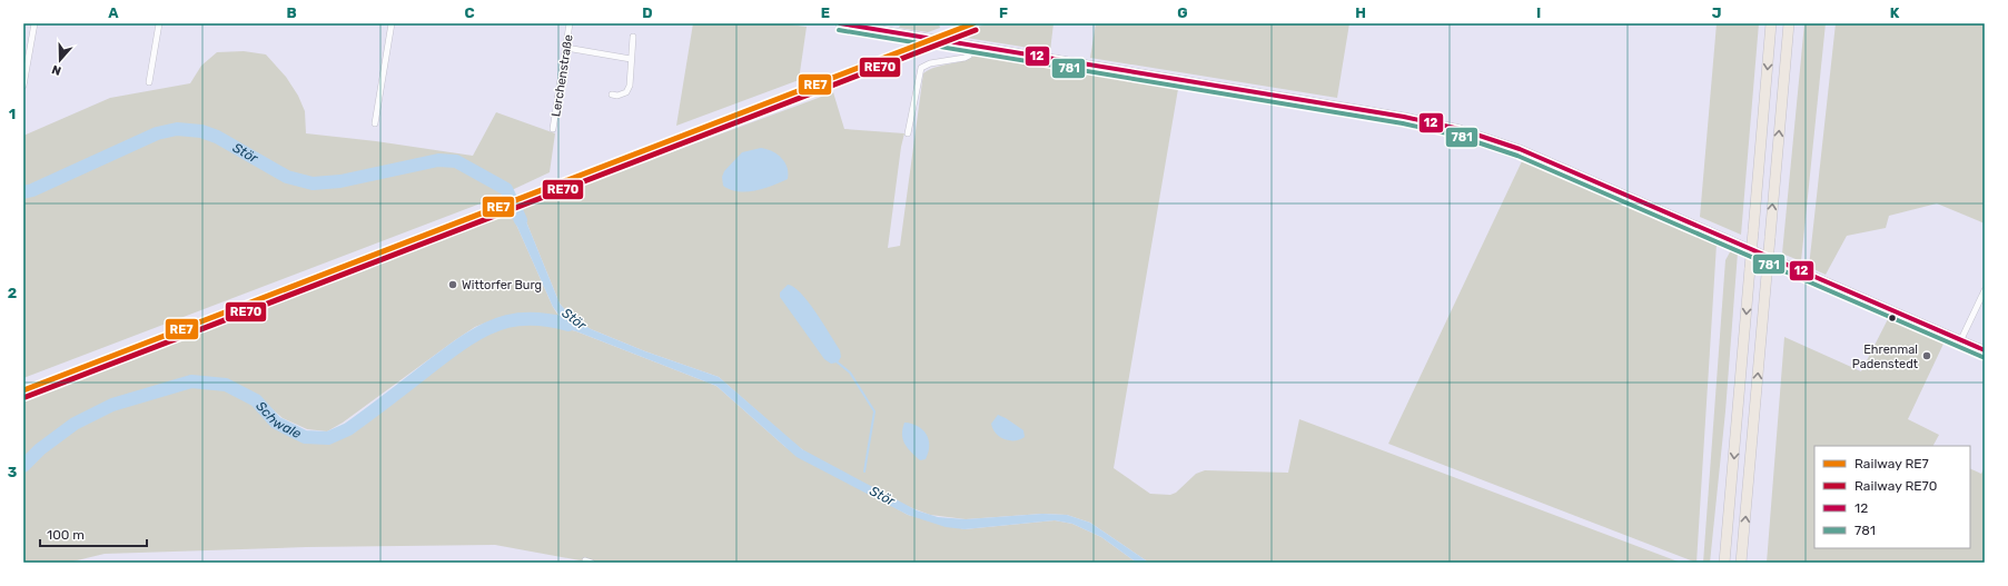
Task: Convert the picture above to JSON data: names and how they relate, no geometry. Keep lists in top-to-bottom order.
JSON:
{
  "streets": {
    "street": ["Lerchenstraße"]
  },
  "water": ["Stör", "Schwale"],
  "places": ["Wittorfer Burg", "Ehrenmal Padenstedt"],
  "lines": [
    "rail line RE7",
    "transit line 12",
    "rail line RE70",
    "transit line 781"
  ],
  "legend": [
    "Railway RE7",
    "Railway RE70",
    "12",
    "781"
  ],
  "scale_bar": "100 m",
  "north": "bottom",
  "grid": {
    "columns": [
      "A",
      "B",
      "C",
      "D",
      "E",
      "F",
      "G",
      "H",
      "I",
      "J",
      "K"
    ],
    "rows": ["1", "2", "3"]
  }
}
